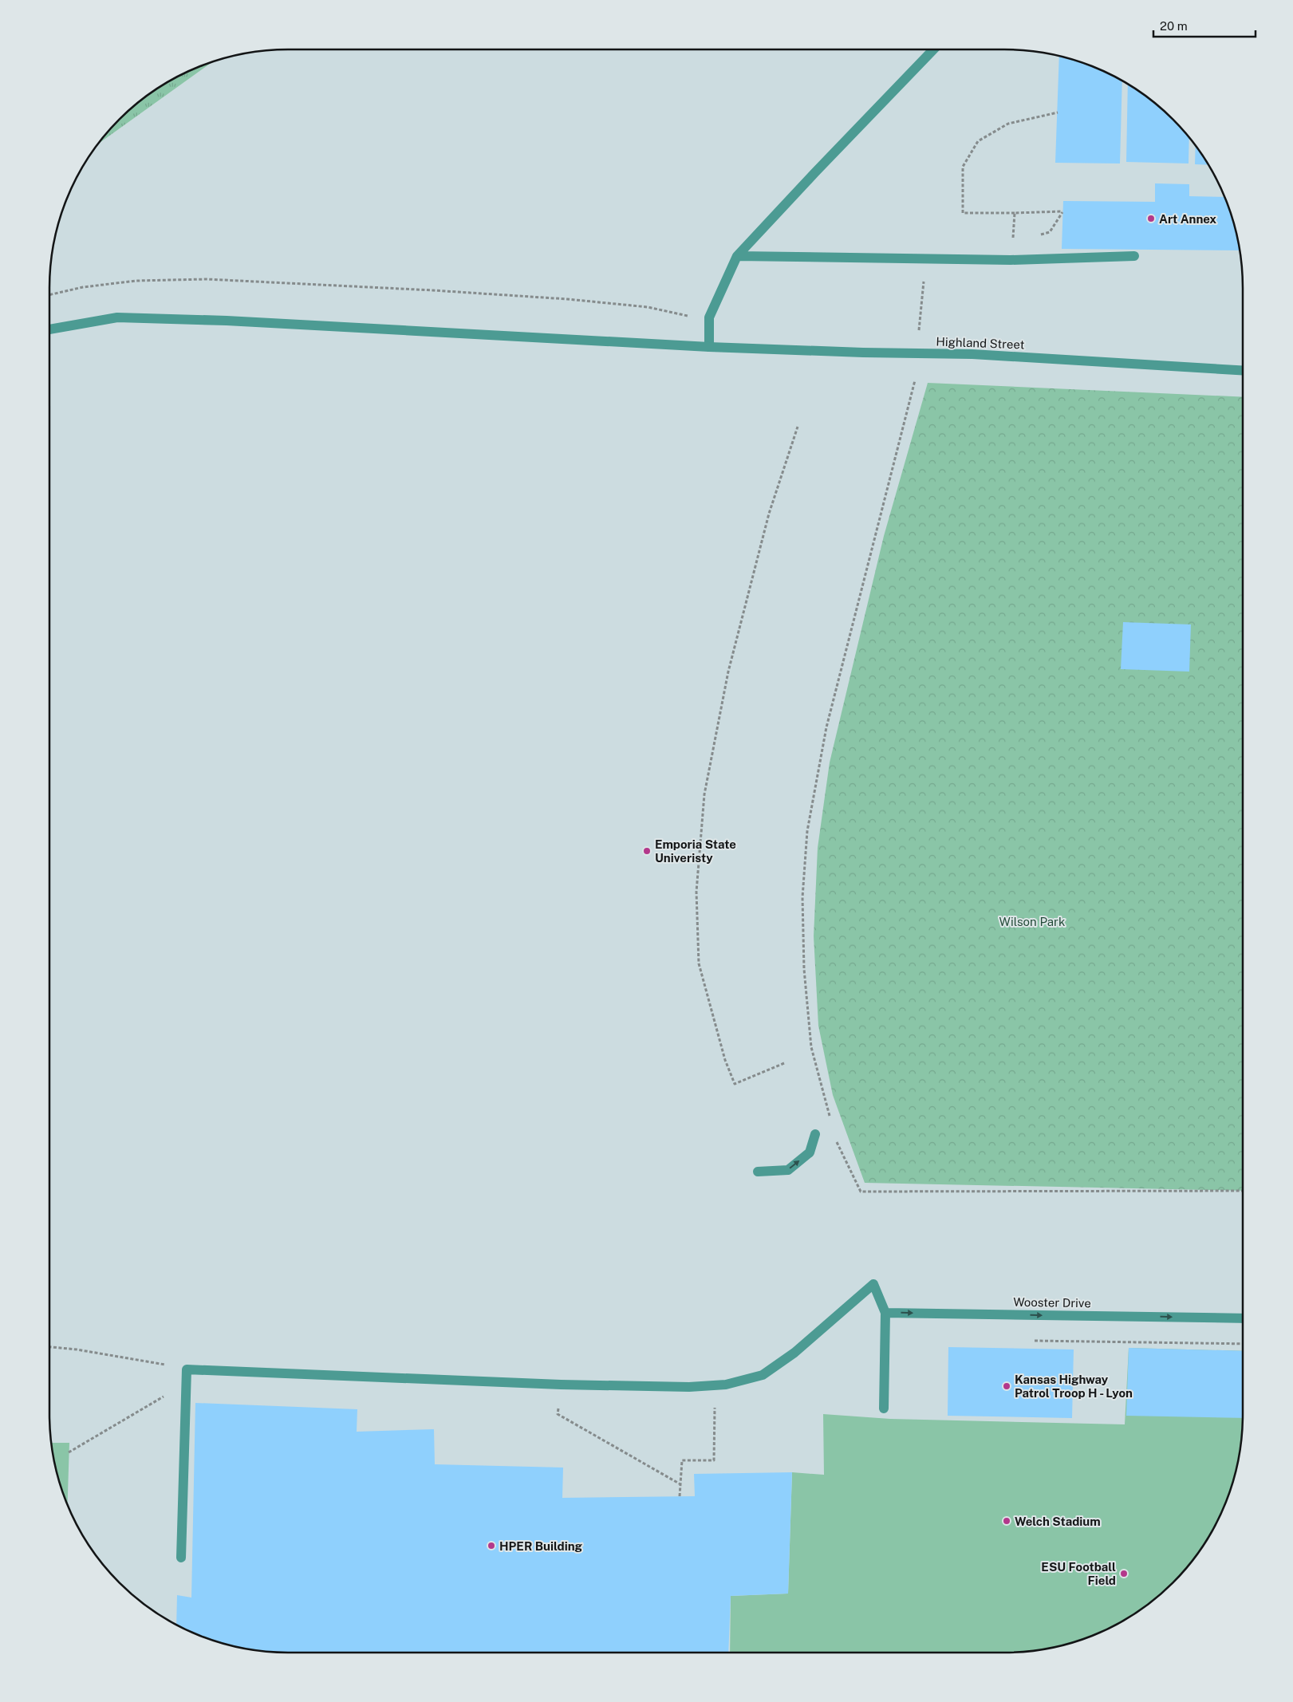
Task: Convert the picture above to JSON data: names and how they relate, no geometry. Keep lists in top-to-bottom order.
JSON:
{
  "streets": {
    "street": ["Highland Street", "Wooster Drive"]
  },
  "one_way": ["Wooster Drive"],
  "parks": ["Wilson Park"],
  "places": [
    "Art Annex",
    "Emporia State Univeristy",
    "Kansas Highway Patrol Troop H - Lyon",
    "Welch Stadium",
    "HPER Building",
    "ESU Football Field"
  ],
  "scale_bar": "20 m"
}
